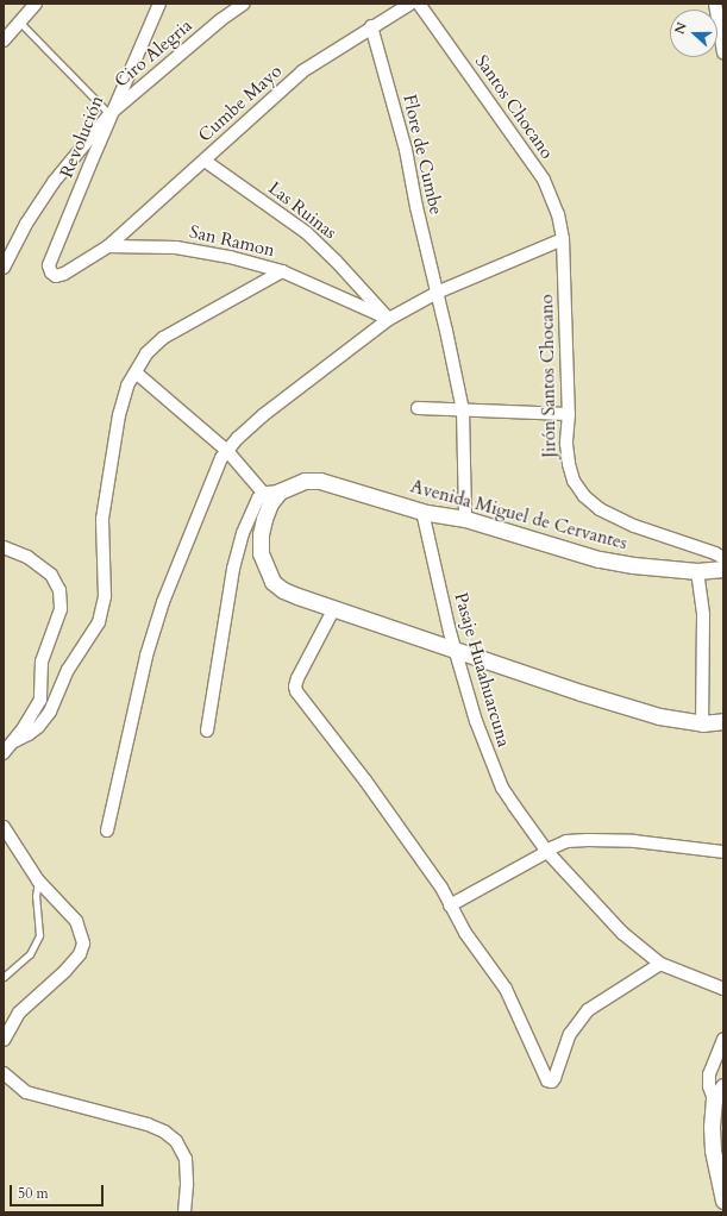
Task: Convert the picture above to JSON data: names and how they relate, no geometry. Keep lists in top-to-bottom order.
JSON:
{
  "streets": {
    "street": [
      "Ciro Alegria",
      "Cumbe Mayo",
      "Santos Chocano",
      "Revolución",
      "Flore de Cumbe",
      "Las Ruinas",
      "San Ramon",
      "Jirón Santos Chocano",
      "Avenida Miguel de Cervantes",
      "Pasaje Huaahuarcuna"
    ]
  },
  "crossings": [
    ["Ciro Alegria", "Revolución"],
    ["Cumbe Mayo", "Flore de Cumbe"],
    ["Cumbe Mayo", "Las Ruinas"],
    ["Cumbe Mayo", "San Ramon"],
    ["Santos Chocano", "Jirón Santos Chocano"],
    ["Revolución", "San Ramon"],
    ["Flore de Cumbe", "Avenida Miguel de Cervantes"],
    ["Las Ruinas", "San Ramon"],
    ["Avenida Miguel de Cervantes", "Pasaje Huaahuarcuna"]
  ],
  "scale_bar": "50 m",
  "north": "left"
}
